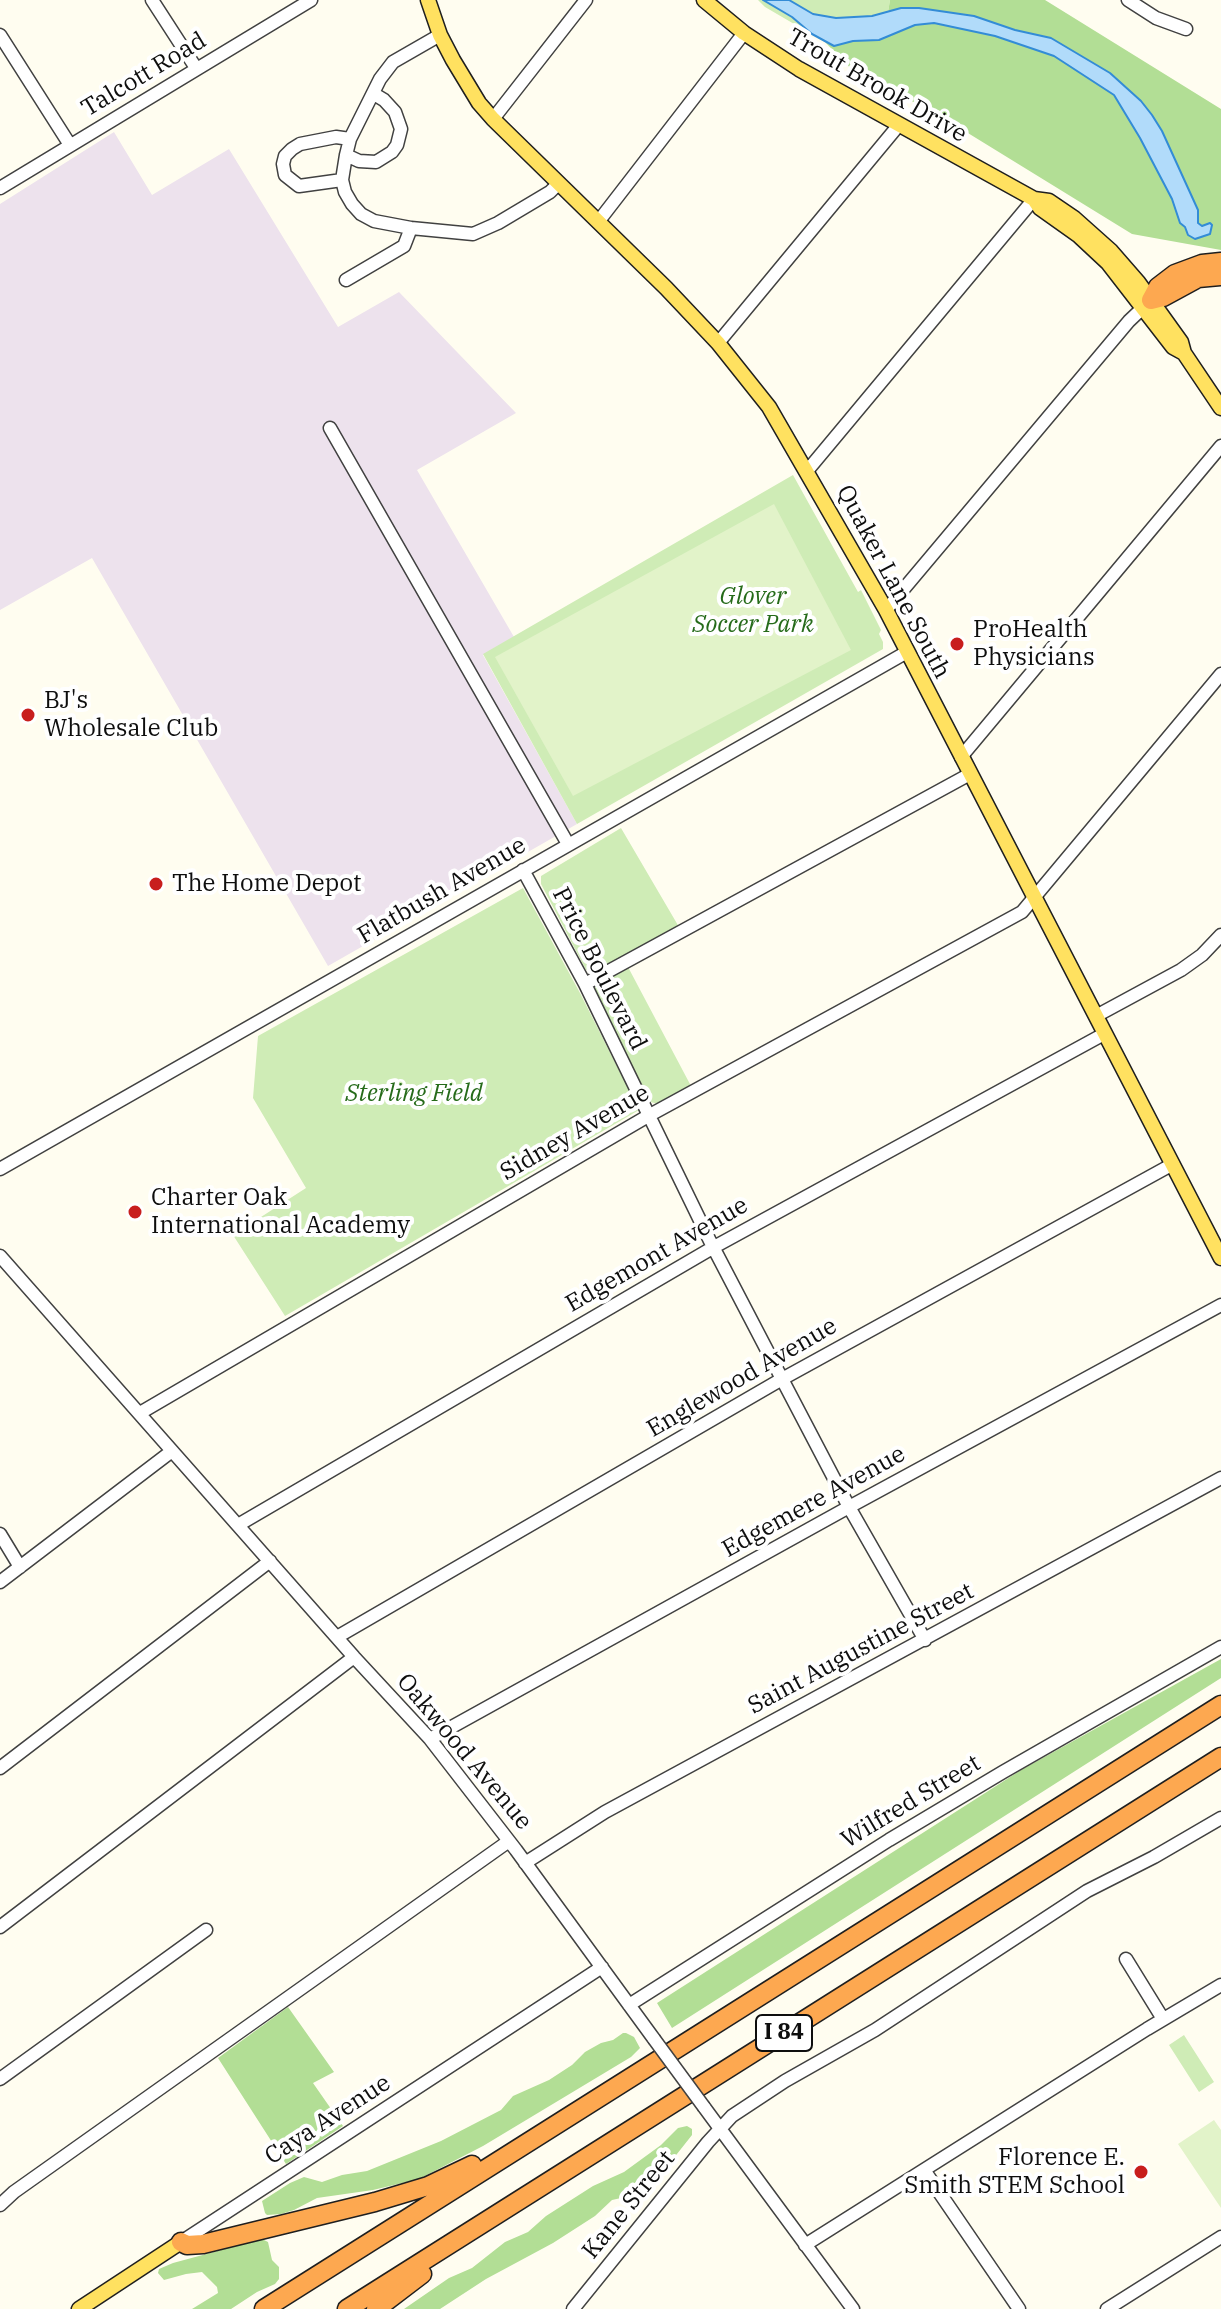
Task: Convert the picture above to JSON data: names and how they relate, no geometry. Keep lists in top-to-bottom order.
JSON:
{
  "streets": {
    "highway": ["I 84"],
    "main road": ["Trout Brook Drive", "Quaker Lane South", "Caya Avenue"],
    "street": [
      "Talcott Road",
      "Flatbush Avenue",
      "Price Boulevard",
      "Sidney Avenue",
      "Edgemont Avenue",
      "Englewood Avenue",
      "Edgemere Avenue",
      "Saint Augustine Street",
      "Oakwood Avenue",
      "Wilfred Street",
      "Kane Street"
    ]
  },
  "crossings": [
    ["Quaker Lane South", "Flatbush Avenue"],
    ["Quaker Lane South", "Sidney Avenue"],
    ["Quaker Lane South", "Edgemont Avenue"],
    ["Quaker Lane South", "Englewood Avenue"],
    ["Flatbush Avenue", "Price Boulevard"],
    ["Price Boulevard", "Sidney Avenue"],
    ["Price Boulevard", "Edgemont Avenue"],
    ["Price Boulevard", "Englewood Avenue"],
    ["Price Boulevard", "Edgemere Avenue"],
    ["Price Boulevard", "Saint Augustine Street"],
    ["Sidney Avenue", "Oakwood Avenue"],
    ["Edgemont Avenue", "Oakwood Avenue"],
    ["Englewood Avenue", "Oakwood Avenue"],
    ["Edgemere Avenue", "Oakwood Avenue"],
    ["Saint Augustine Street", "Oakwood Avenue"],
    ["Oakwood Avenue", "Wilfred Street"],
    ["Oakwood Avenue", "Caya Avenue"],
    ["Oakwood Avenue", "Kane Street"]
  ],
  "parks": ["Glover Soccer Park", "Sterling Field"],
  "places": [
    "ProHealth Physicians",
    "BJ's Wholesale Club",
    "The Home Depot",
    "Charter Oak International Academy",
    "Florence E. Smith STEM School"
  ]
}
